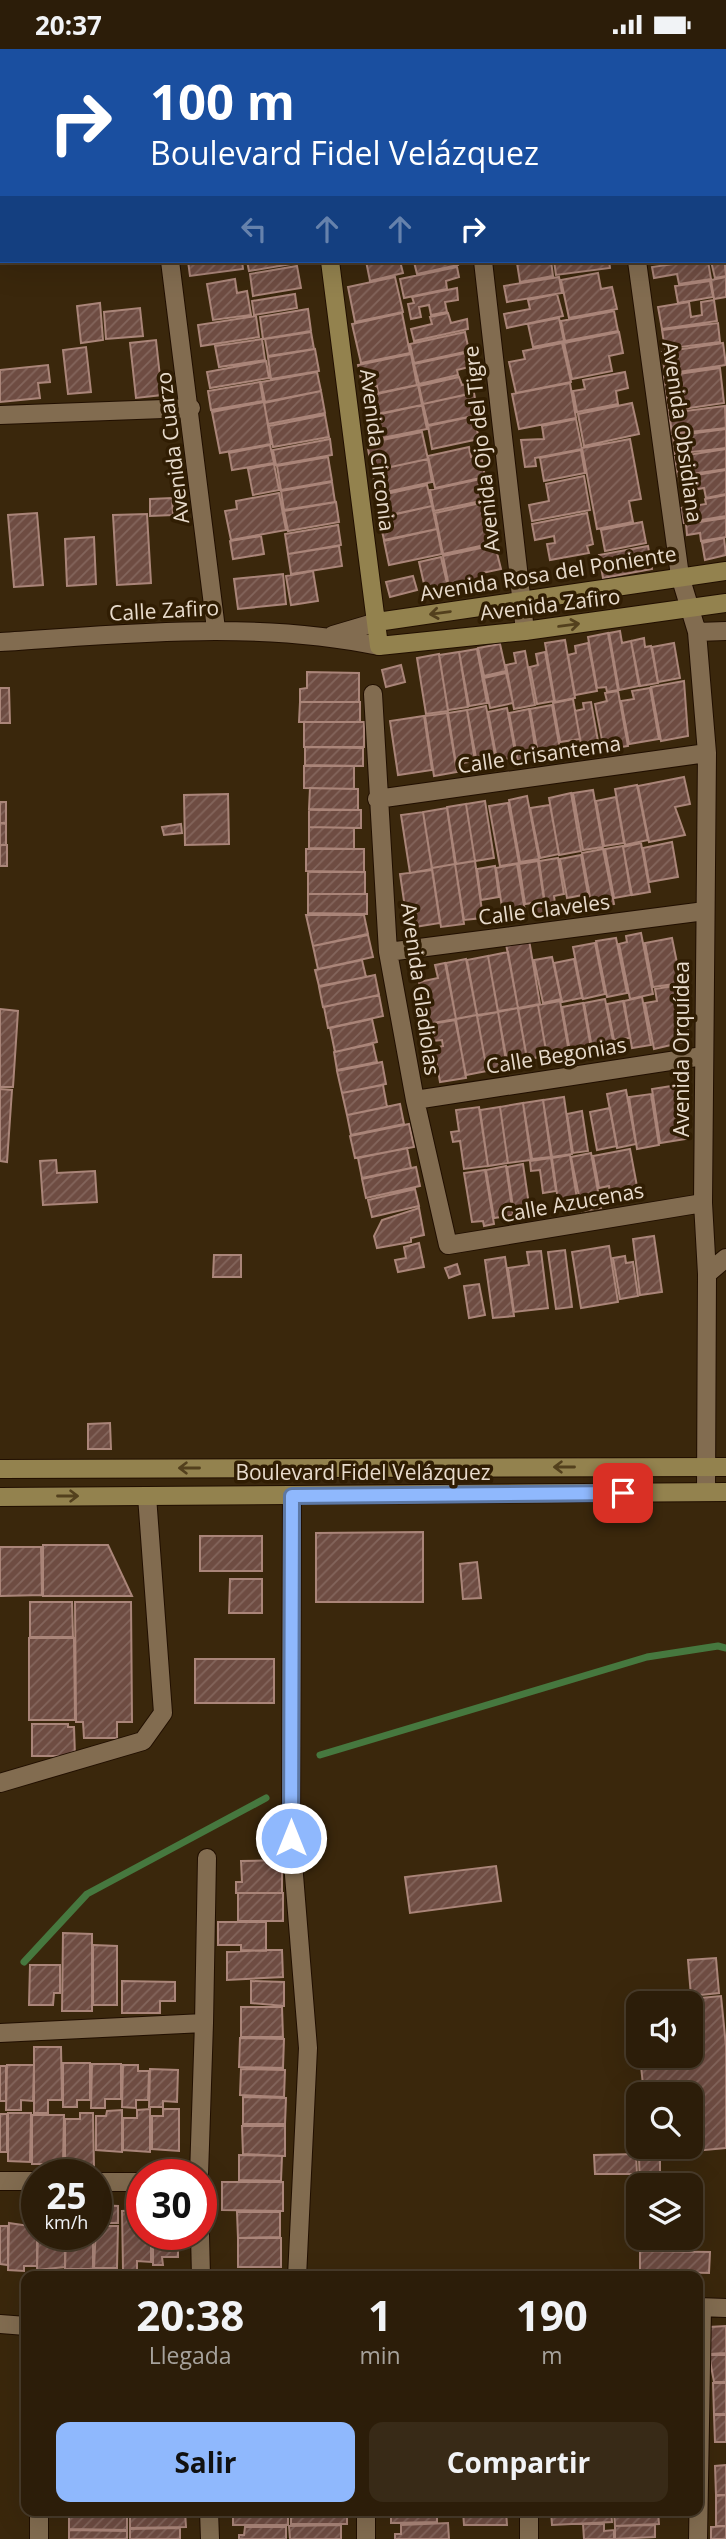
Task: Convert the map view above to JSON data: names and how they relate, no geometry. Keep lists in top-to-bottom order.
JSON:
{
  "streets": {
    "main road": [
      "Avenida Circonia",
      "Avenida Rosa del Poniente",
      "Avenida Zafiro",
      "Boulevard Fidel Velázquez"
    ],
    "street": [
      "Avenida Obsidiana",
      "Avenida Cuarzo",
      "Avenida Ojo del Tigre",
      "Calle Zafiro",
      "Calle Crisantema",
      "Calle Claveles",
      "Avenida Gladiolas",
      "Avenida Orquídea",
      "Calle Begonias",
      "Calle Azucenas"
    ]
  },
  "crossings": [
    ["Avenida Obsidiana", "Avenida Rosa del Poniente"],
    ["Avenida Obsidiana", "Avenida Zafiro"],
    ["Avenida Obsidiana", "Avenida Orquídea"],
    ["Avenida Cuarzo", "Calle Zafiro"],
    ["Avenida Ojo del Tigre", "Avenida Rosa del Poniente"],
    ["Avenida Ojo del Tigre", "Avenida Zafiro"],
    ["Avenida Circonia", "Avenida Rosa del Poniente"],
    ["Avenida Circonia", "Avenida Zafiro"],
    ["Avenida Circonia", "Calle Zafiro"],
    ["Avenida Rosa del Poniente", "Calle Zafiro"],
    ["Avenida Zafiro", "Calle Zafiro"],
    ["Avenida Zafiro", "Avenida Orquídea"],
    ["Calle Crisantema", "Avenida Gladiolas"],
    ["Calle Crisantema", "Avenida Orquídea"],
    ["Calle Claveles", "Avenida Gladiolas"],
    ["Calle Claveles", "Avenida Orquídea"],
    ["Avenida Gladiolas", "Calle Begonias"],
    ["Avenida Gladiolas", "Calle Azucenas"],
    ["Avenida Orquídea", "Calle Begonias"],
    ["Avenida Orquídea", "Calle Azucenas"],
    ["Avenida Orquídea", "Boulevard Fidel Velázquez"]
  ],
  "one_way": ["Avenida Rosa del Poniente", "Avenida Zafiro"],
  "page": {
    "status": "20:37",
    "turn": ["100 m", "Boulevard Fidel Velázquez"],
    "speed": "25 km/h",
    "limit": "30",
    "eta": [
      "20:38",
      "Llegada",
      "1",
      "min",
      "190",
      "m"
    ],
    "buttons": ["Salir", "Compartir"]
  }
}
